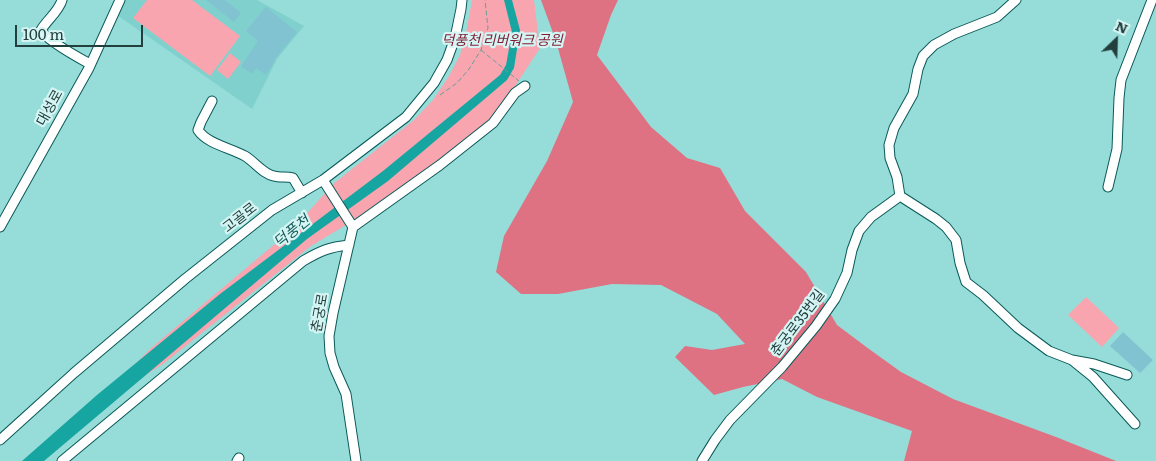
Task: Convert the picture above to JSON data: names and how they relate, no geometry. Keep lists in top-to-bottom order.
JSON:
{
  "streets": {
    "street": [
      "대성로",
      "고골로",
      "춘궁로",
      "춘궁로35번길"
    ]
  },
  "water": ["덕풍천"],
  "parks": ["덕풍천 리버워크 공원"],
  "scale_bar": "100 m",
  "north": "top right"
}
